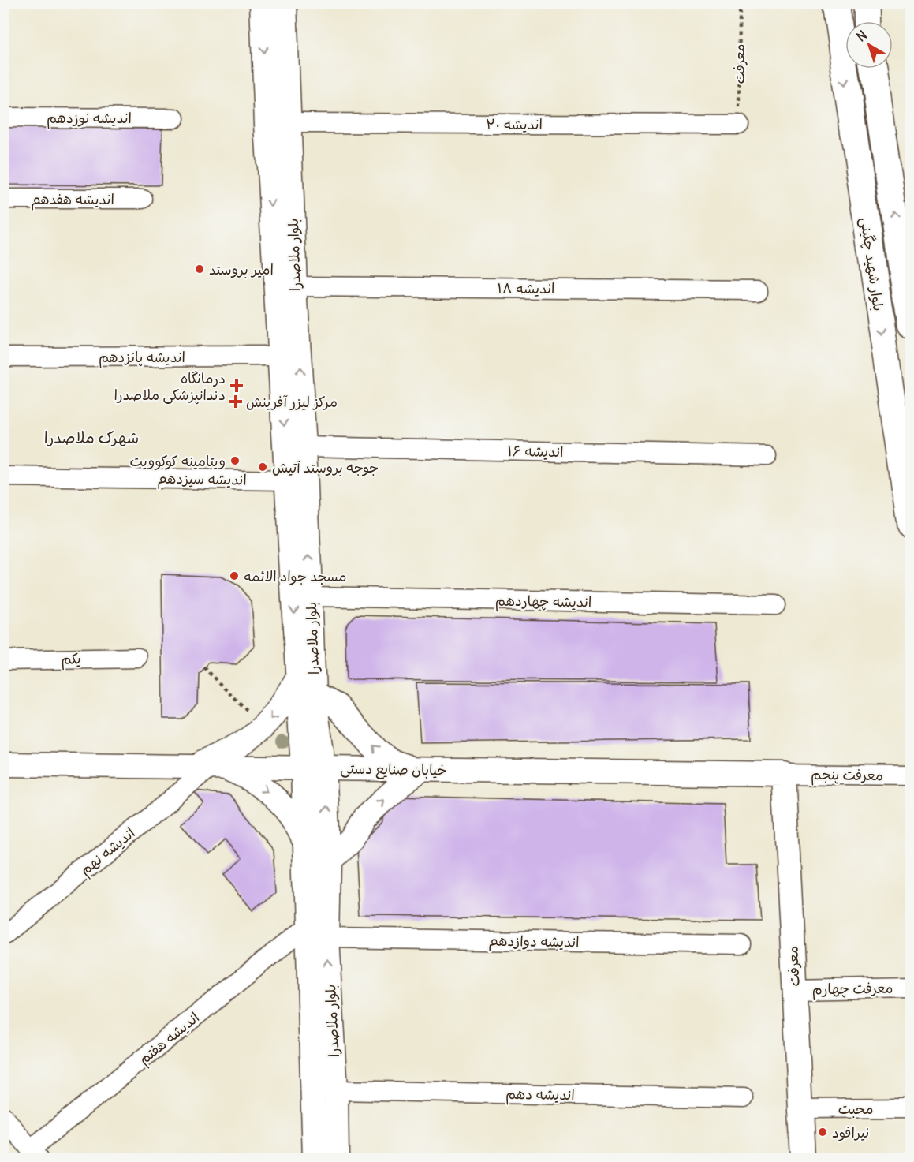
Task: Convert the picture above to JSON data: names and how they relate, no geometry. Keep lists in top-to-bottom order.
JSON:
{
  "streets": {
    "main road": ["بلوار شهید چگینی"],
    "street": [
      "معرفت",
      "اندیشه نوزدهم",
      "اندیشه ۲۰",
      "اندیشه هفدهم",
      "بلوار ملاصدرا",
      "اندیشه ۱۸",
      "اندیشه پانزدهم",
      "اندیشه ۱۶",
      "اندیشه سیزدهم",
      "اندیشه چهاردهم",
      "یکم",
      "خیابان صنایع دستی",
      "معرفت پنجم",
      "اندیشه نهم",
      "اندیشه دوازدهم",
      "معرفت چهارم",
      "اندیشه هفتم",
      "اندیشه دهم",
      "محبت"
    ]
  },
  "crossings": [
    ["معرفت", "اندیشه ۲۰"],
    ["معرفت", "خیابان صنایع دستی"],
    ["معرفت", "معرفت پنجم"],
    ["معرفت", "معرفت چهارم"],
    ["معرفت", "محبت"],
    ["اندیشه ۲۰", "بلوار ملاصدرا"],
    ["بلوار ملاصدرا", "اندیشه ۱۸"],
    ["بلوار ملاصدرا", "اندیشه پانزدهم"],
    ["بلوار ملاصدرا", "اندیشه ۱۶"],
    ["بلوار ملاصدرا", "اندیشه سیزدهم"],
    ["بلوار ملاصدرا", "اندیشه چهاردهم"],
    ["بلوار ملاصدرا", "خیابان صنایع دستی"],
    ["بلوار ملاصدرا", "اندیشه دوازدهم"],
    ["بلوار ملاصدرا", "اندیشه هفتم"],
    ["بلوار ملاصدرا", "اندیشه دهم"],
    ["خیابان صنایع دستی", "معرفت پنجم"],
    ["خیابان صنایع دستی", "اندیشه نهم"]
  ],
  "districts": ["شهرک ملاصدرا"],
  "places": {
    "other": [
      "امیر بروستد",
      "ویتامینه کوکوویت",
      "جوجه بروستد آتیش",
      "مسجد جواد الائمه",
      "نیرافود"
    ],
    "health": ["درمانگاه دندانپزشکی ملاصدرا", "مرکز لیزر آفرینش"]
  },
  "north": "top left"
}
